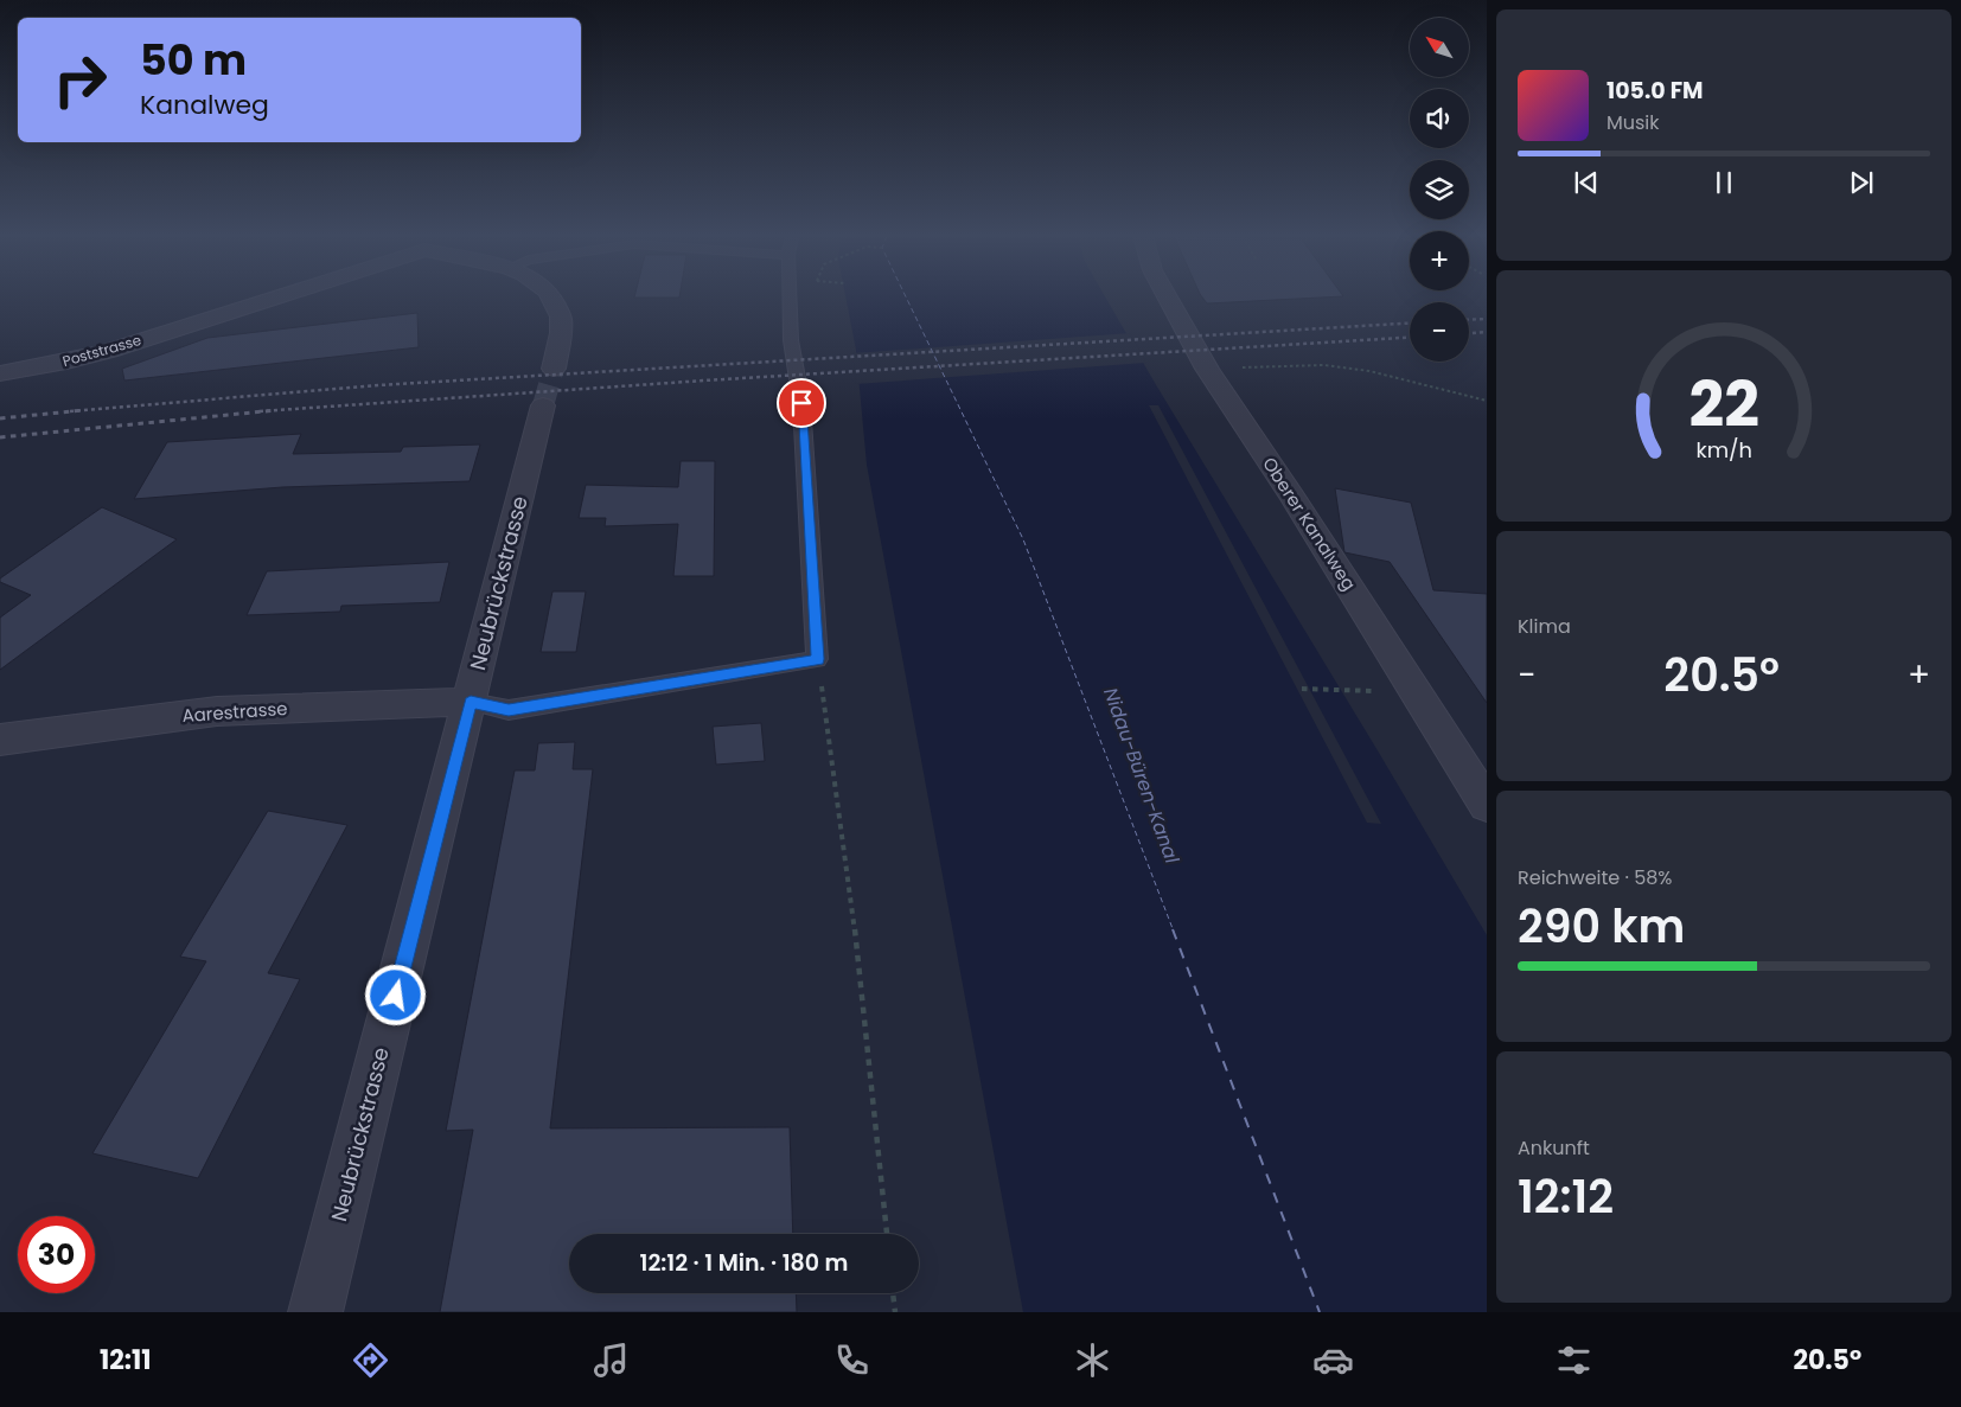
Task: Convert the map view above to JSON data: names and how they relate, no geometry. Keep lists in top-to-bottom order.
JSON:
{
  "streets": {
    "street": [
      "Poststrasse",
      "Oberer Kanalweg",
      "Neubrückstrasse",
      "Aarestrasse"
    ]
  },
  "crossings": [
    ["Neubrückstrasse", "Aarestrasse"]
  ],
  "water": ["Nidau-Büren-Kanal"],
  "north": "top left",
  "page": {
    "map_buttons": ["+", "−"],
    "turn": ["50 m", "Kanalweg"],
    "song": ["105.0 FM", "Musik"],
    "tile": [
      "Klima",
      ["Reichweite · 58%", "290 km"],
      ["Ankunft", "12:12"]
    ],
    "heat": ["−", "20.5°", "+"],
    "limit": "30",
    "trip": "12:12 · 1 Min. · 180 m",
    "tabs": ["12:11", "20.5°"],
    "gauge": ["22", "km/h"]
  }
}
